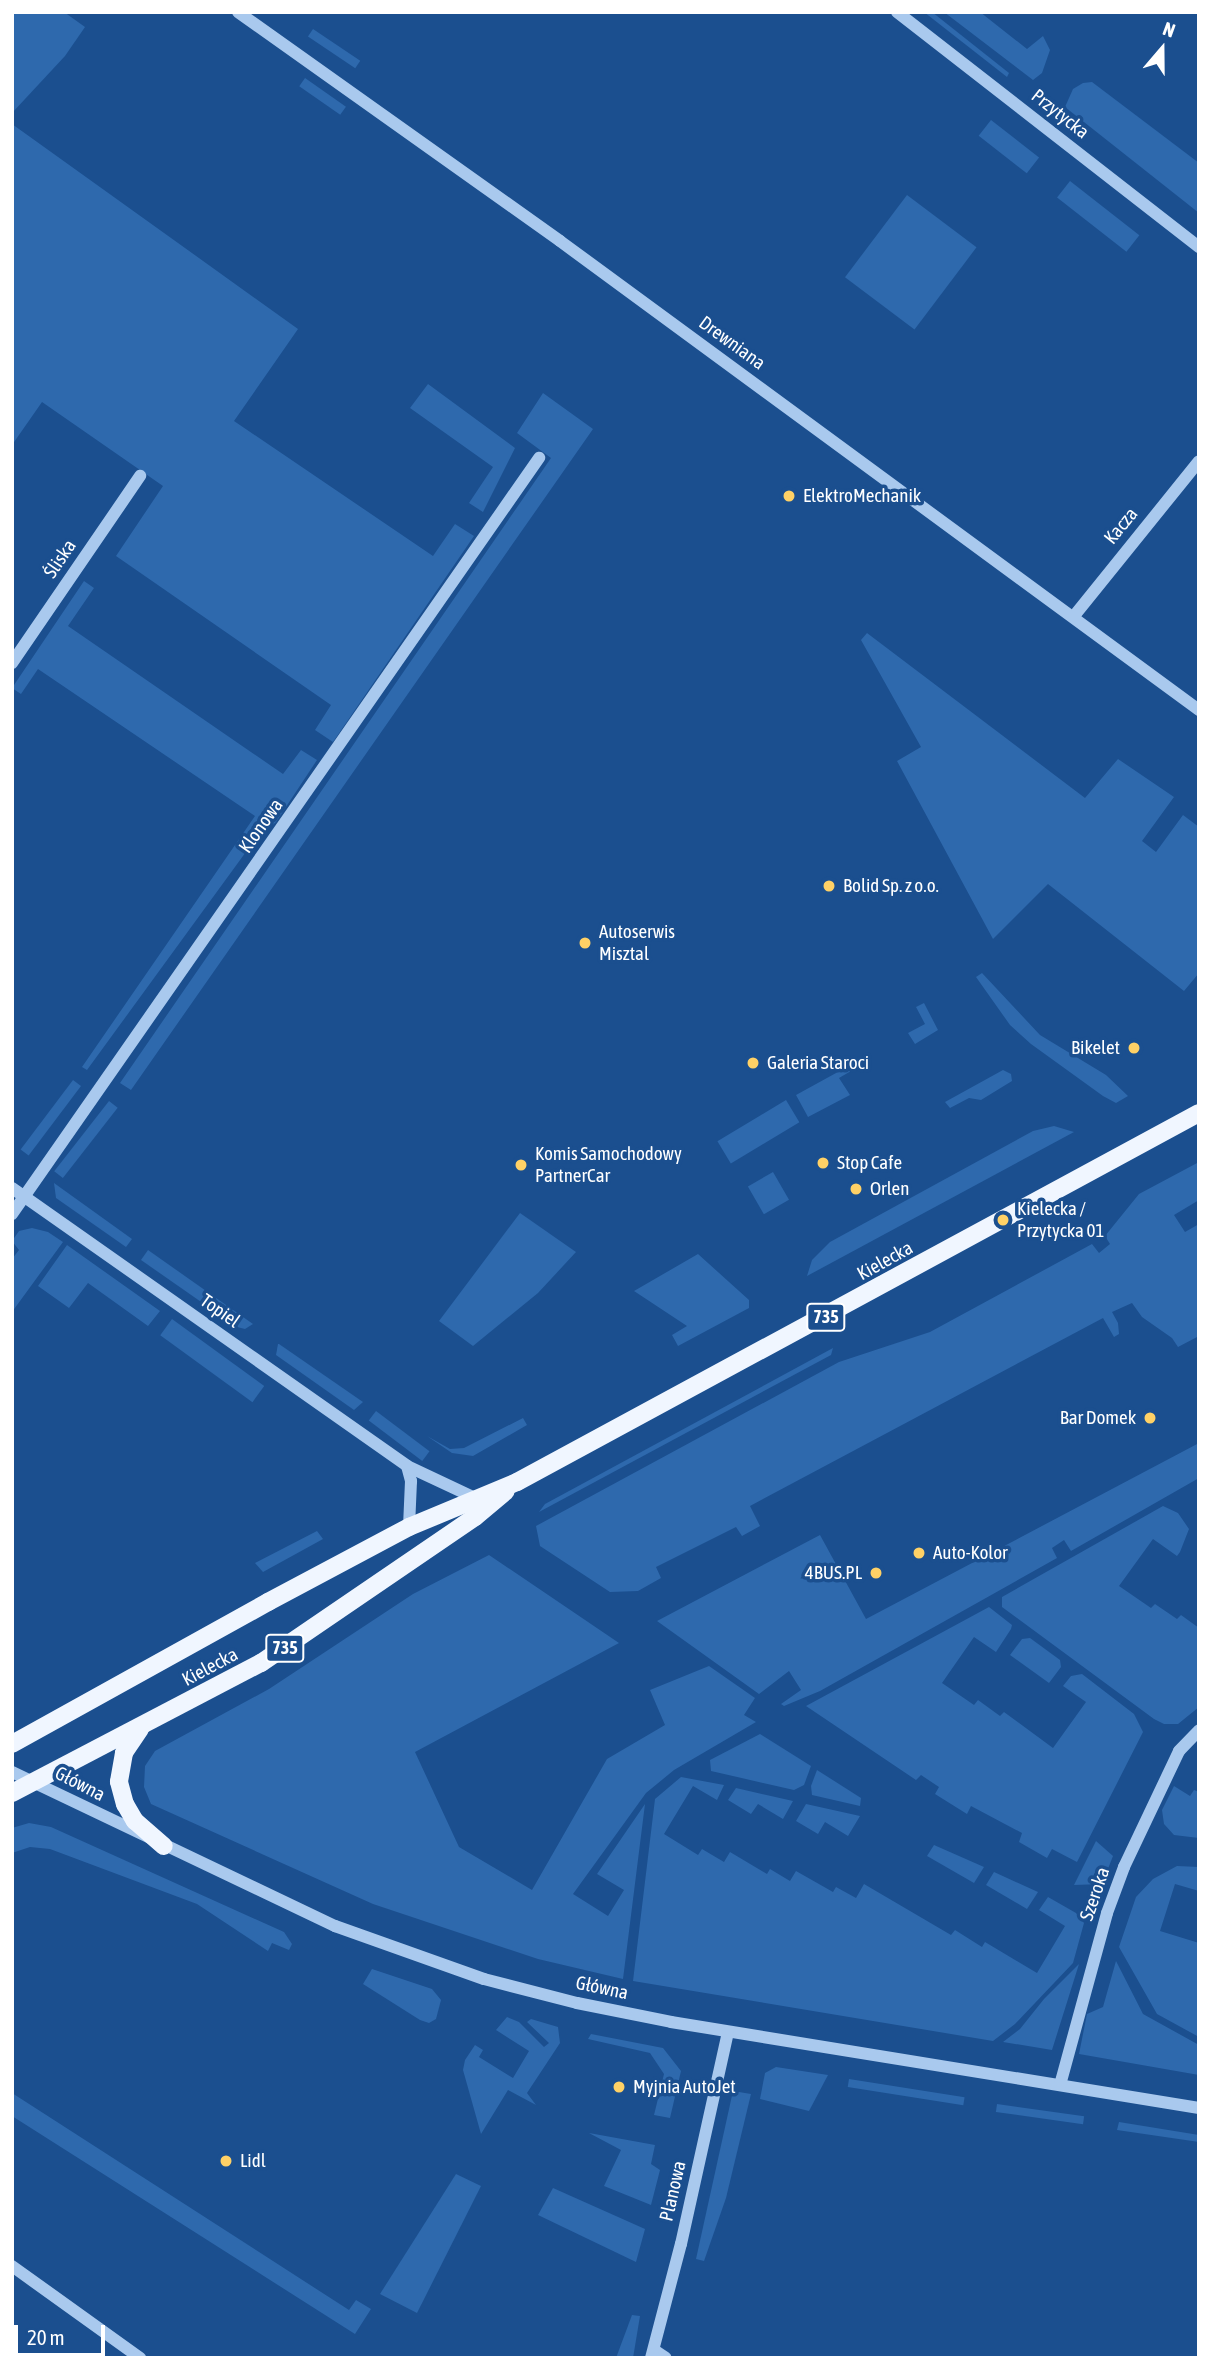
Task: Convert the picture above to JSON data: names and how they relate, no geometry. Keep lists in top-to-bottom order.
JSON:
{
  "streets": {
    "main road": ["Kielecka", "735"],
    "street": [
      "Przytycka",
      "Drewniana",
      "Kacza",
      "Śliska",
      "Klonowa",
      "Topiel",
      "Główna",
      "Szeroka",
      "Planowa"
    ]
  },
  "crossings": [
    ["Drewniana", "Kacza"],
    ["Klonowa", "Topiel"],
    ["Kielecka", "Topiel"],
    ["Kielecka", "Główna"],
    ["Główna", "Szeroka"],
    ["Główna", "Planowa"]
  ],
  "places": [
    "ElektroMechanik",
    "Bolid Sp. z o.o.",
    "Autoserwis Misztal",
    "Bikelet",
    "Galeria Staroci",
    "Stop Cafe",
    "Komis Samochodowy PartnerCar",
    "Orlen",
    "Kielecka / Przytycka 01",
    "Bar Domek",
    "Auto-Kolor",
    "4BUS.PL",
    "Myjnia AutoJet",
    "Lidl"
  ],
  "scale_bar": "20 m",
  "north": "top"
}
